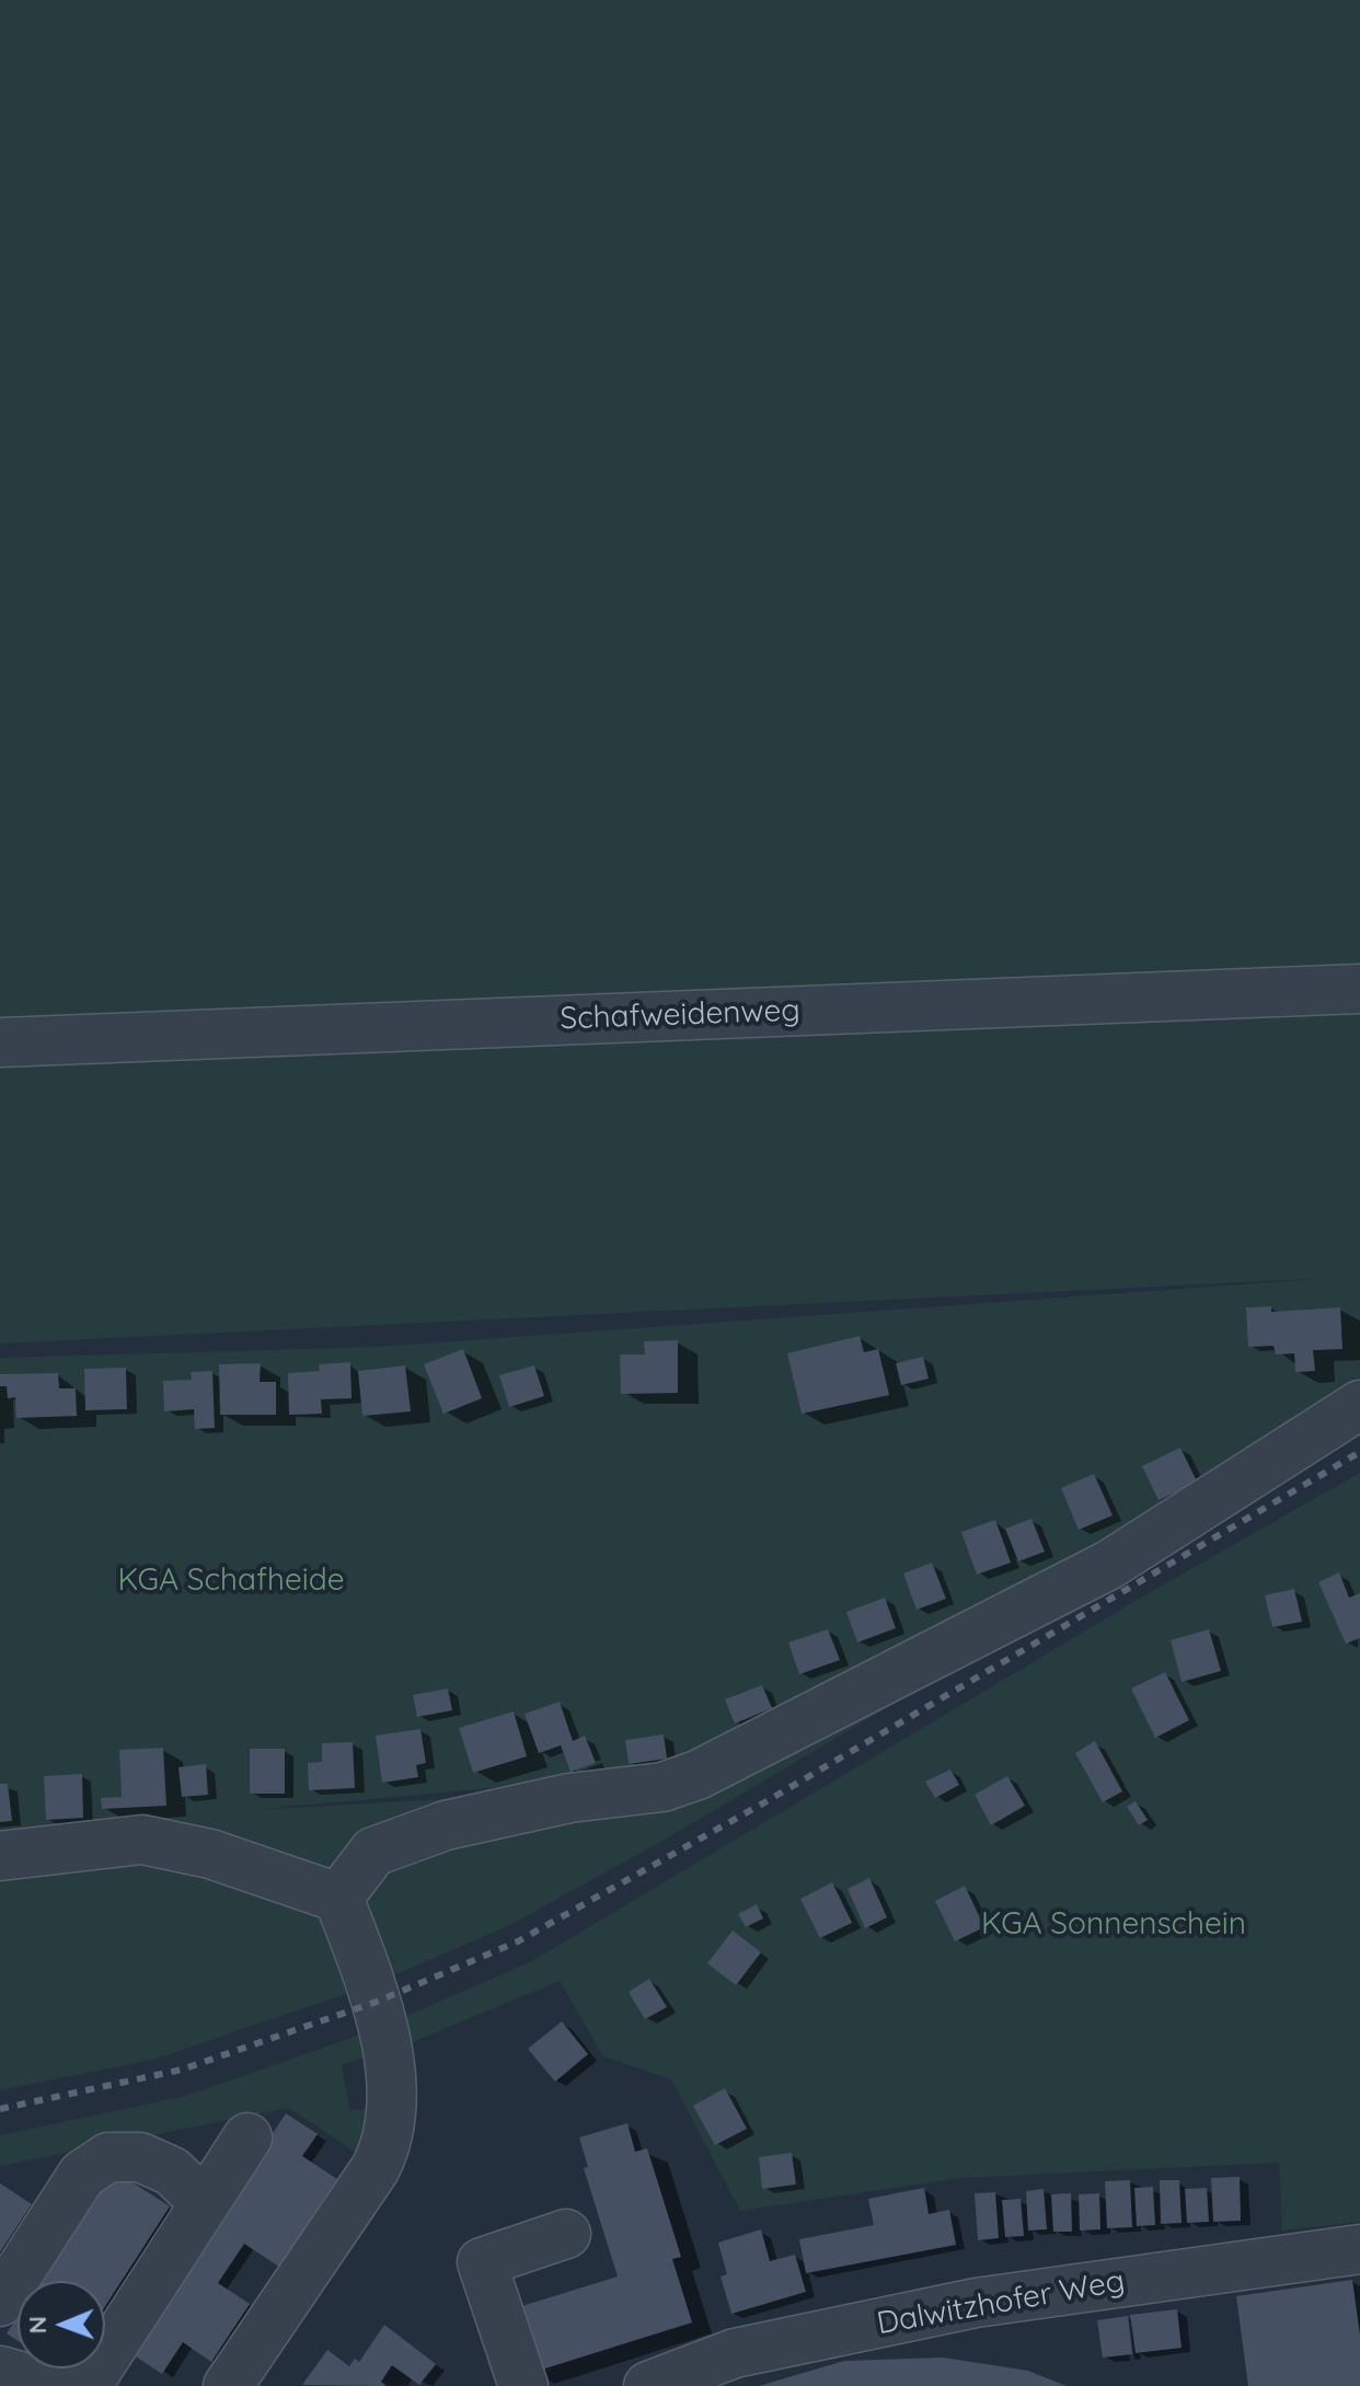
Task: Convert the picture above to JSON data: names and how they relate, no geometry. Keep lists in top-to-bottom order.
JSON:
{
  "streets": {
    "street": ["Schafweidenweg", "Dalwitzhofer Weg"]
  },
  "parks": ["KGA Schafheide", "KGA Sonnenschein"],
  "north": "left"
}
